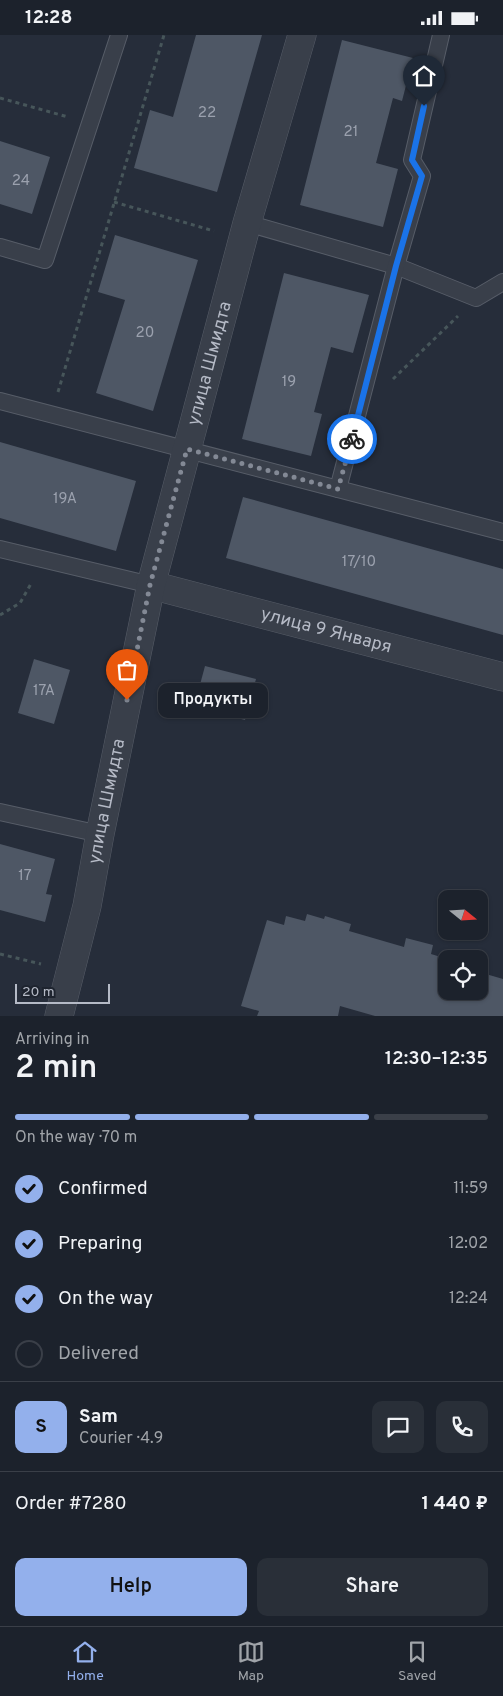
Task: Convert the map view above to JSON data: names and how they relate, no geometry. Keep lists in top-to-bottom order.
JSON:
{
  "streets": {
    "street": ["улица Шмидта", "улица 9 Января"]
  },
  "crossings": [
    ["улица Шмидта", "улица 9 Января"]
  ],
  "places": ["Продукты"],
  "house_numbers": [
    "22",
    "21",
    "24",
    "20",
    "19",
    "19А",
    "17/10",
    "17А",
    "17"
  ],
  "scale_bar": "20 m",
  "north": "right",
  "page": {
    "status": "12:28",
    "bubble": "Продукты",
    "scale": "20 m",
    "heading": ["2 min", "Arriving in", "12:30–12:35"],
    "panel": [
      "Sam",
      "Courier · 4.9",
      "Order #7280",
      "1 440 ₽"
    ],
    "bar": "On the way · 70 m",
    "list": [
      ["Confirmed", "11:59"],
      ["Preparing", "12:02"],
      ["On the way", "12:24"],
      "Delivered"
    ],
    "round": "S",
    "buttons": ["Help", "Share"],
    "tabs": ["Home", "Map", "Saved"]
  }
}
